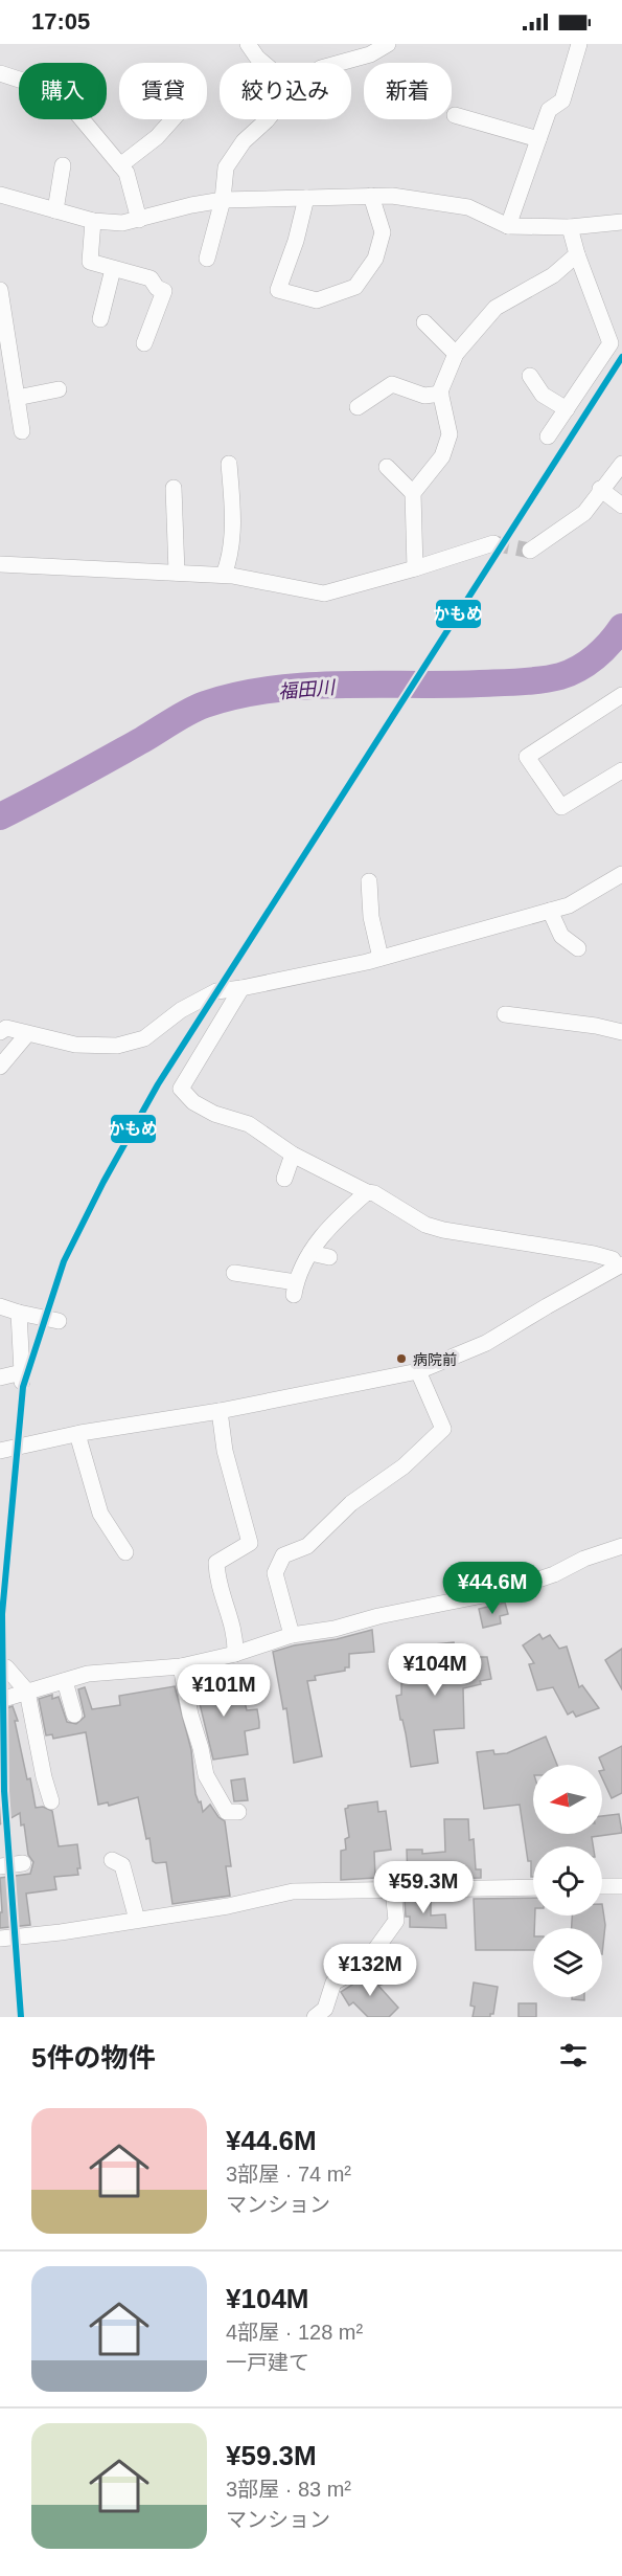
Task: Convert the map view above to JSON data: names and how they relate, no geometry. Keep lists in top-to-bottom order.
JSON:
{
  "water": ["福田川"],
  "places": ["病院前"],
  "lines": ["transit line かもめ"],
  "north": "left",
  "page": {
    "status": "17:05",
    "chip": [
      "購入",
      "賃貸",
      "絞り込み",
      "新着"
    ],
    "price": [
      "¥44.6M",
      "¥104M",
      "¥101M",
      "¥59.3M",
      "¥132M"
    ],
    "heading": "5件の物件",
    "list": [
      {
        "name": "¥44.6M",
        "note": "3部屋 · 74 m² · マンション"
      },
      {
        "name": "¥104M",
        "note": "4部屋 · 128 m² · 一戸建て"
      },
      {
        "name": "¥59.3M",
        "note": "3部屋 · 83 m² · マンション"
      }
    ]
  }
}
